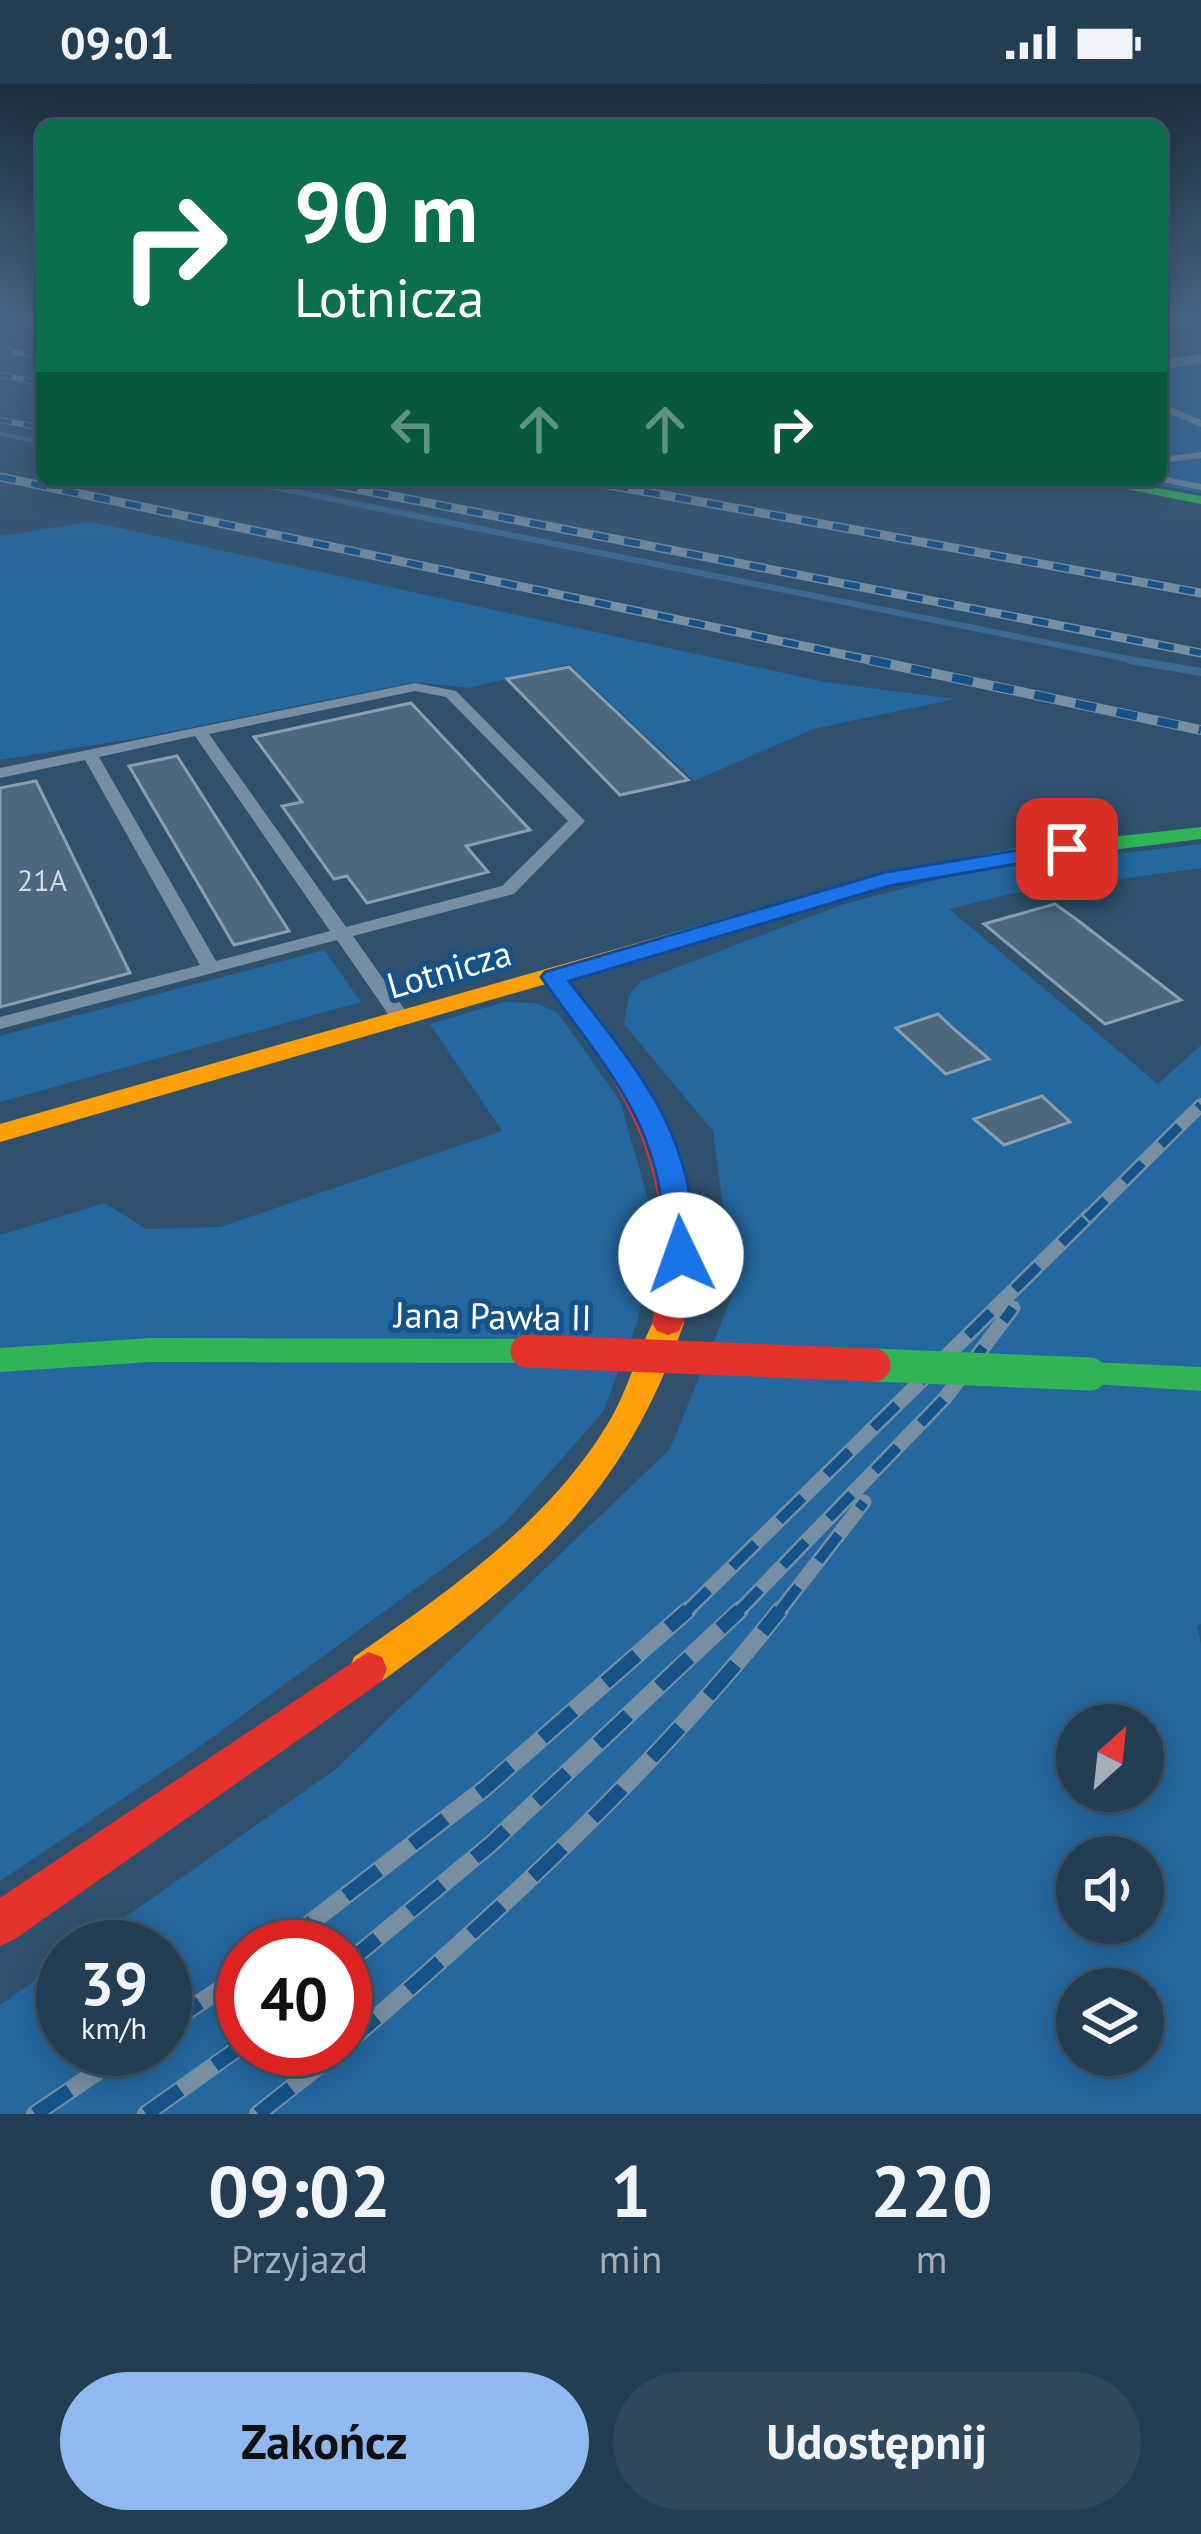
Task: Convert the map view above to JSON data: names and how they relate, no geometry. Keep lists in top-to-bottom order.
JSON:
{
  "streets": {
    "street": ["Lotnicza", "Jana Pawła II"]
  },
  "house_numbers": ["21A"],
  "north": "top right",
  "page": {
    "status": "09:01",
    "turn": ["90 m", "Lotnicza"],
    "speed": "39 km/h",
    "limit": "40",
    "eta": [
      "09:02",
      "Przyjazd",
      "1",
      "min",
      "220",
      "m"
    ],
    "buttons": ["Zakończ", "Udostępnij"]
  }
}
